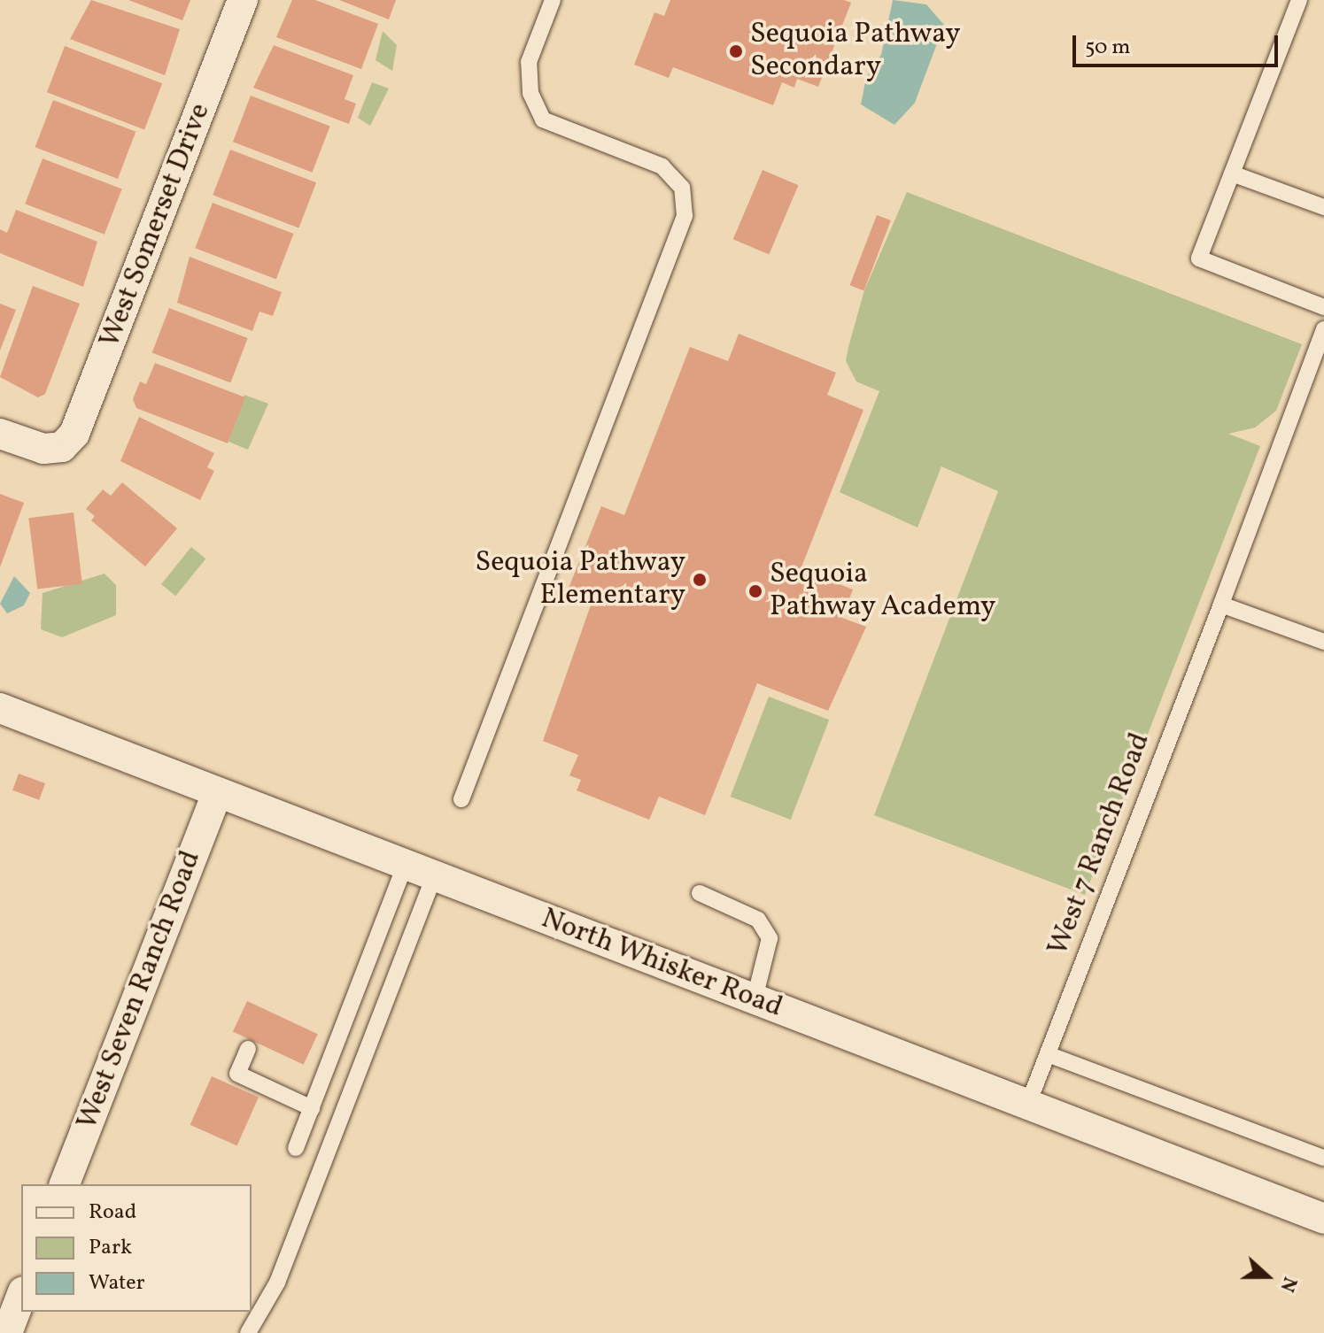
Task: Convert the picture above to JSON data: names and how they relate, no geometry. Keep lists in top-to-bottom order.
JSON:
{
  "streets": {
    "street": ["West Somerset Drive", "North Whisker Road", "West Seven Ranch Road"],
    "lane": ["West 7 Ranch Road"]
  },
  "crossings": [
    ["West 7 Ranch Road", "North Whisker Road"],
    ["North Whisker Road", "West Seven Ranch Road"]
  ],
  "places": ["Sequoia Pathway Secondary", "Sequoia Pathway Elementary", "Sequoia Pathway Academy"],
  "legend": ["Road", "Park", "Water"],
  "scale_bar": "50 m",
  "north": "right"
}
